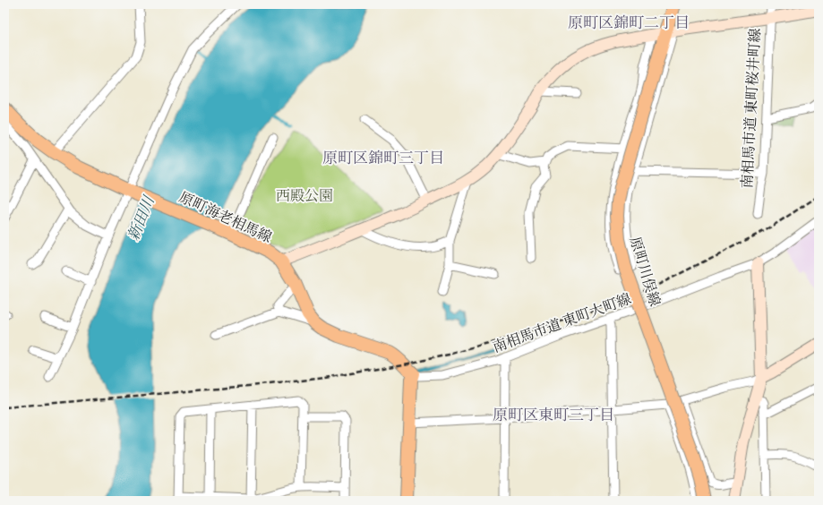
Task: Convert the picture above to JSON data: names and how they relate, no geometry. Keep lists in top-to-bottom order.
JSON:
{
  "streets": {
    "main road": ["原町海老相馬線", "原町川俣線"],
    "street": ["南相馬市道 東町桜井町線", "南相馬市道 東町大町線"]
  },
  "crossings": [
    ["原町海老相馬線", "南相馬市道 東町大町線"]
  ],
  "districts": ["原町区錦町二丁目", "原町区錦町三丁目", "原町区東町三丁目"],
  "water": ["新田川"],
  "parks": ["西殿公園"]
}
